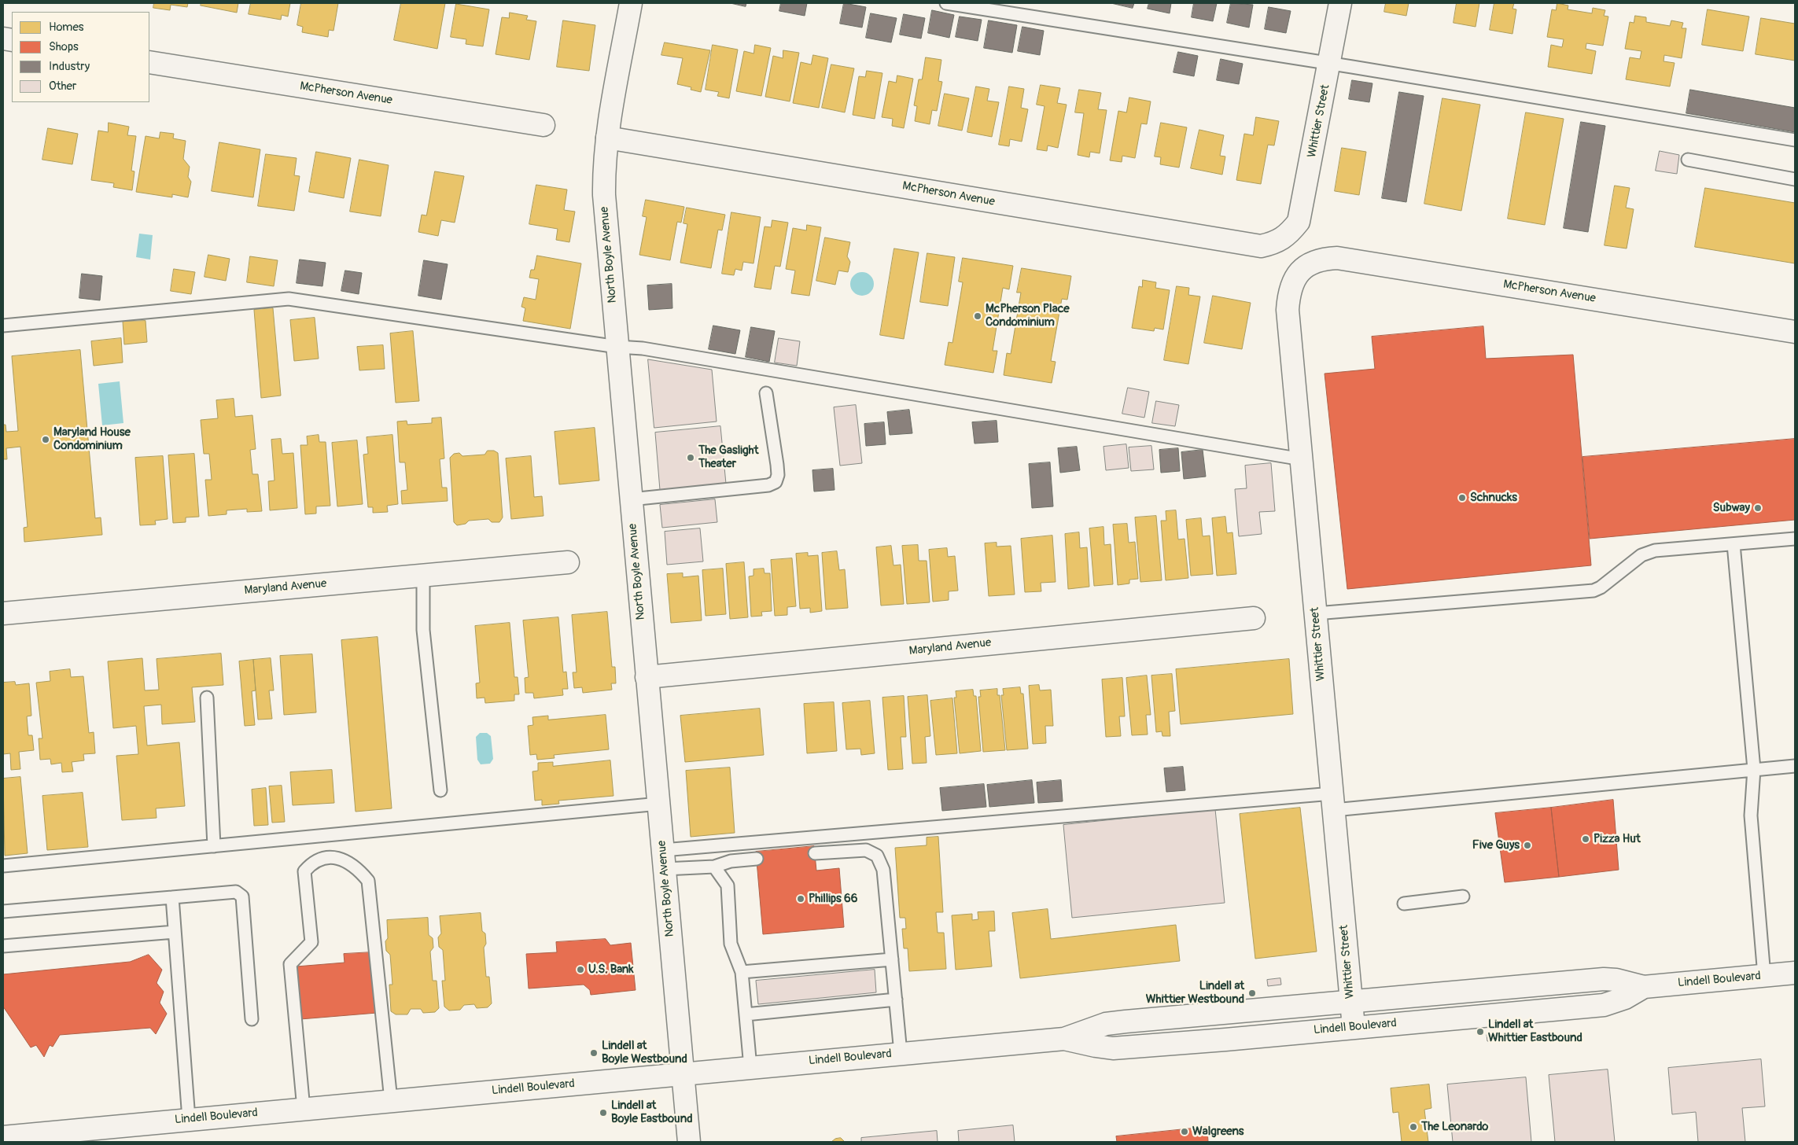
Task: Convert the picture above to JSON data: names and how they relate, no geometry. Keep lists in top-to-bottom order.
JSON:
{
  "streets": {
    "street": [
      "McPherson Avenue",
      "Whittier Street",
      "North Boyle Avenue",
      "Maryland Avenue",
      "Lindell Boulevard"
    ]
  },
  "crossings": [
    ["McPherson Avenue", "Whittier Street"],
    ["McPherson Avenue", "North Boyle Avenue"],
    ["Whittier Street", "Lindell Boulevard"],
    ["North Boyle Avenue", "Maryland Avenue"],
    ["North Boyle Avenue", "Lindell Boulevard"]
  ],
  "places": [
    "McPherson Place Condominium",
    "Maryland House Condominium",
    "The Gaslight Theater",
    "Schnucks",
    "Subway",
    "Pizza Hut",
    "Five Guys",
    "Phillips 66",
    "U.S. Bank",
    "Lindell at Whittier Westbound",
    "Lindell at Whittier Eastbound",
    "Lindell at Boyle Westbound",
    "Lindell at Boyle Eastbound",
    "The Leonardo",
    "Walgreens"
  ],
  "legend": [
    "Homes",
    "Shops",
    "Industry",
    "Other"
  ]
}
